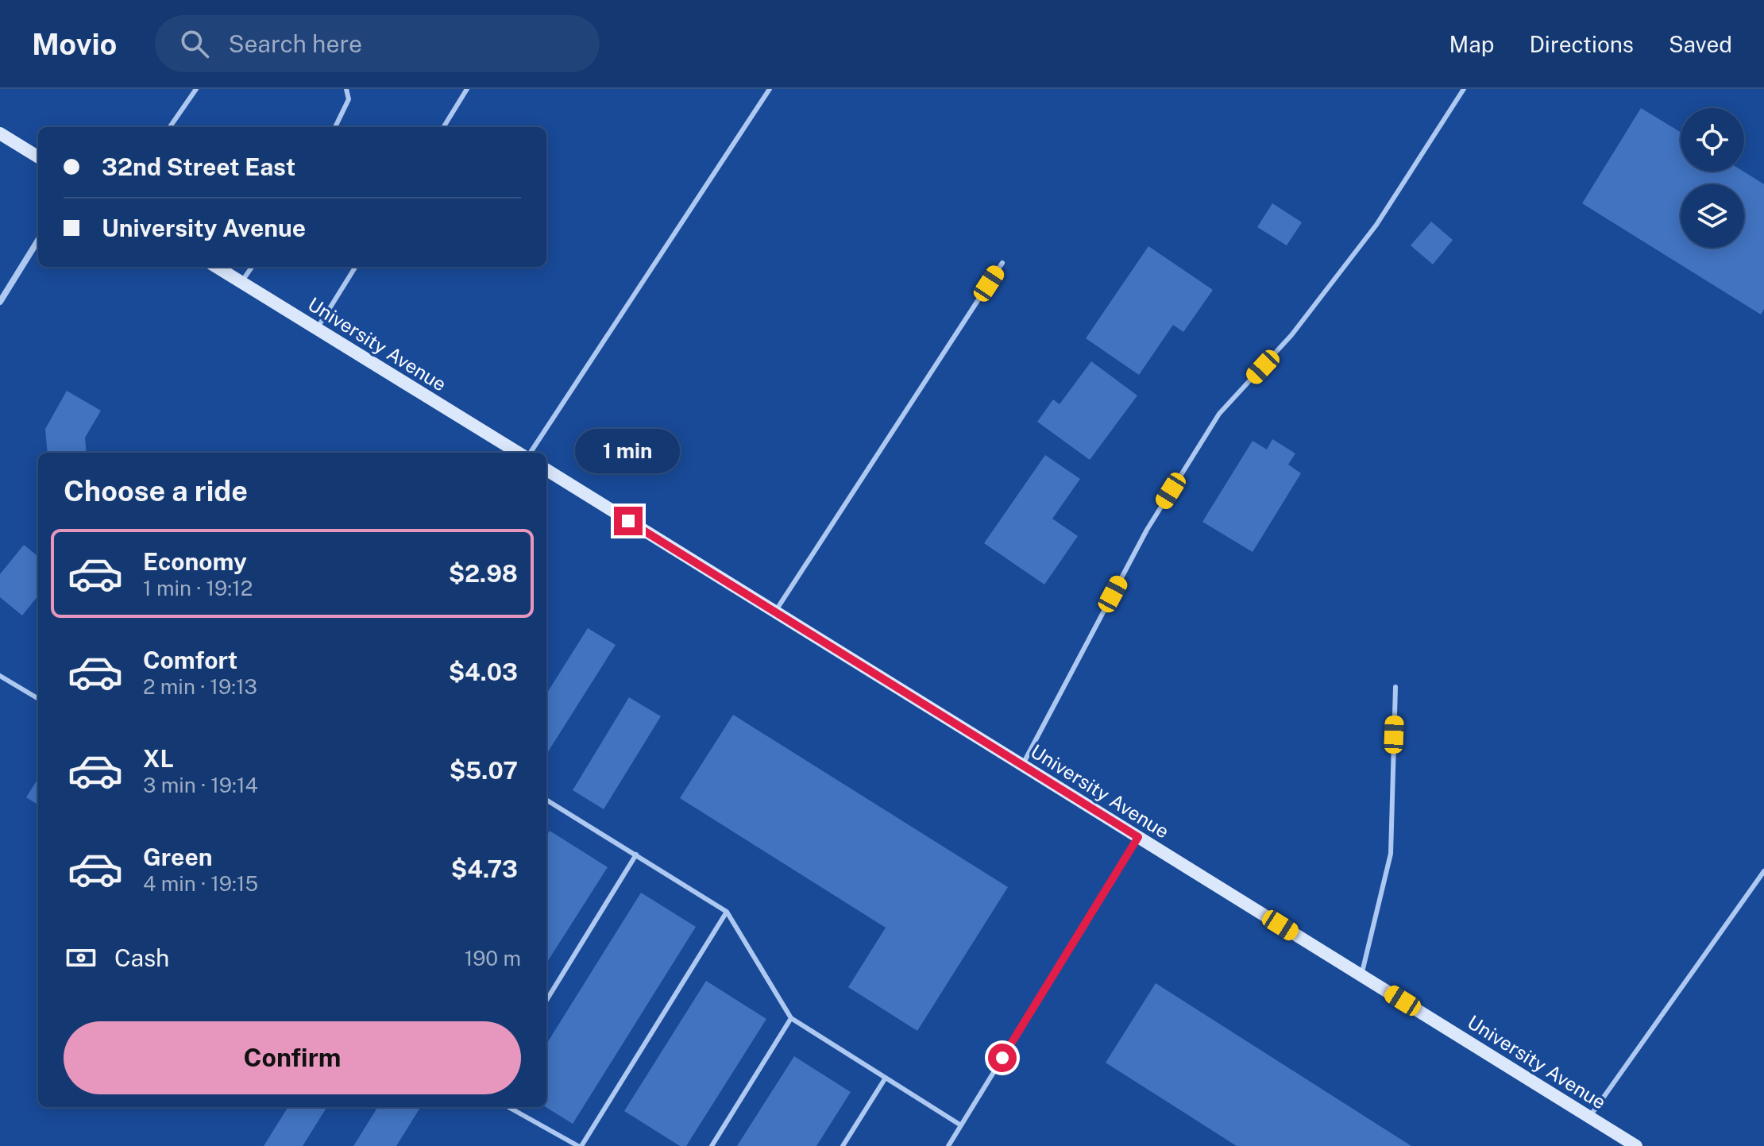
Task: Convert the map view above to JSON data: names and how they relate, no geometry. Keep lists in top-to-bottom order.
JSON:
{
  "streets": {
    "street": ["University Avenue"]
  },
  "page": {
    "header": "Movio",
    "search": "Search here",
    "nav": ["Map", "Directions", "Saved"],
    "banner": ["32nd Street East", "University Avenue"],
    "bubble": "1 min",
    "heading": "Choose a ride",
    "list": [
      {
        "name": "Economy",
        "note": "1 min · 19:12",
        "value": "$2.98"
      },
      {
        "name": "Comfort",
        "note": "2 min · 19:13",
        "value": "$4.03"
      },
      {
        "name": "XL",
        "note": "3 min · 19:14",
        "value": "$5.07"
      },
      {
        "name": "Green",
        "note": "4 min · 19:15",
        "value": "$4.73"
      }
    ],
    "pay": ["Cash", "190 m"],
    "buttons": "Confirm"
  }
}
